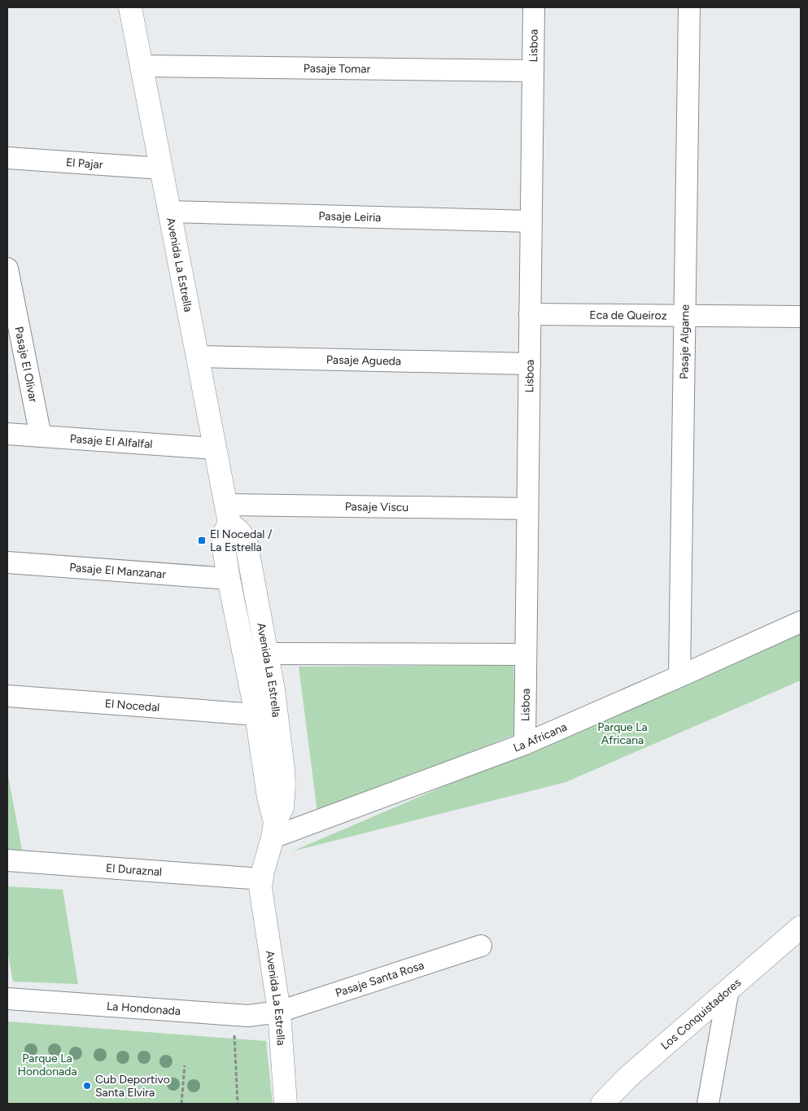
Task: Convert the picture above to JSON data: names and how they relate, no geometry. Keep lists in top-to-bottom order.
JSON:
{
  "streets": {
    "main road": ["Avenida La Estrella", "Los Conquistadores"],
    "street": [
      "Lisboa",
      "Pasaje Tomar",
      "El Pajar",
      "Pasaje Leiria",
      "Eca de Queiroz",
      "Pasaje Algarne",
      "Pasaje Agueda",
      "Pasaje El Olivar",
      "Pasaje El Alfalfal",
      "Pasaje Viscu",
      "Pasaje El Manzanar",
      "El Nocedal",
      "La Africana",
      "El Duraznal",
      "Pasaje Santa Rosa",
      "La Hondonada"
    ]
  },
  "crossings": [
    ["Lisboa", "Pasaje Tomar"],
    ["Lisboa", "Pasaje Leiria"],
    ["Lisboa", "Eca de Queiroz"],
    ["Lisboa", "Pasaje Agueda"],
    ["Lisboa", "Pasaje Viscu"],
    ["Lisboa", "La Africana"],
    ["Pasaje Tomar", "Avenida La Estrella"],
    ["El Pajar", "Avenida La Estrella"],
    ["Pasaje Leiria", "Avenida La Estrella"],
    ["Avenida La Estrella", "Pasaje Agueda"],
    ["Avenida La Estrella", "Pasaje El Alfalfal"],
    ["Avenida La Estrella", "Pasaje Viscu"],
    ["Avenida La Estrella", "Pasaje El Manzanar"],
    ["Avenida La Estrella", "El Nocedal"],
    ["Avenida La Estrella", "La Africana"],
    ["Avenida La Estrella", "El Duraznal"],
    ["Avenida La Estrella", "Pasaje Santa Rosa"],
    ["Avenida La Estrella", "La Hondonada"],
    ["Eca de Queiroz", "Pasaje Algarne"],
    ["Pasaje Algarne", "La Africana"],
    ["Pasaje El Olivar", "Pasaje El Alfalfal"],
    ["Pasaje Santa Rosa", "La Hondonada"]
  ],
  "parks": ["Parque La Africana", "Parque La Hondonada"],
  "places": {
    "transit": ["El Nocedal / La Estrella"],
    "other": ["Cub Deportivo Santa Elvira"]
  }
}
